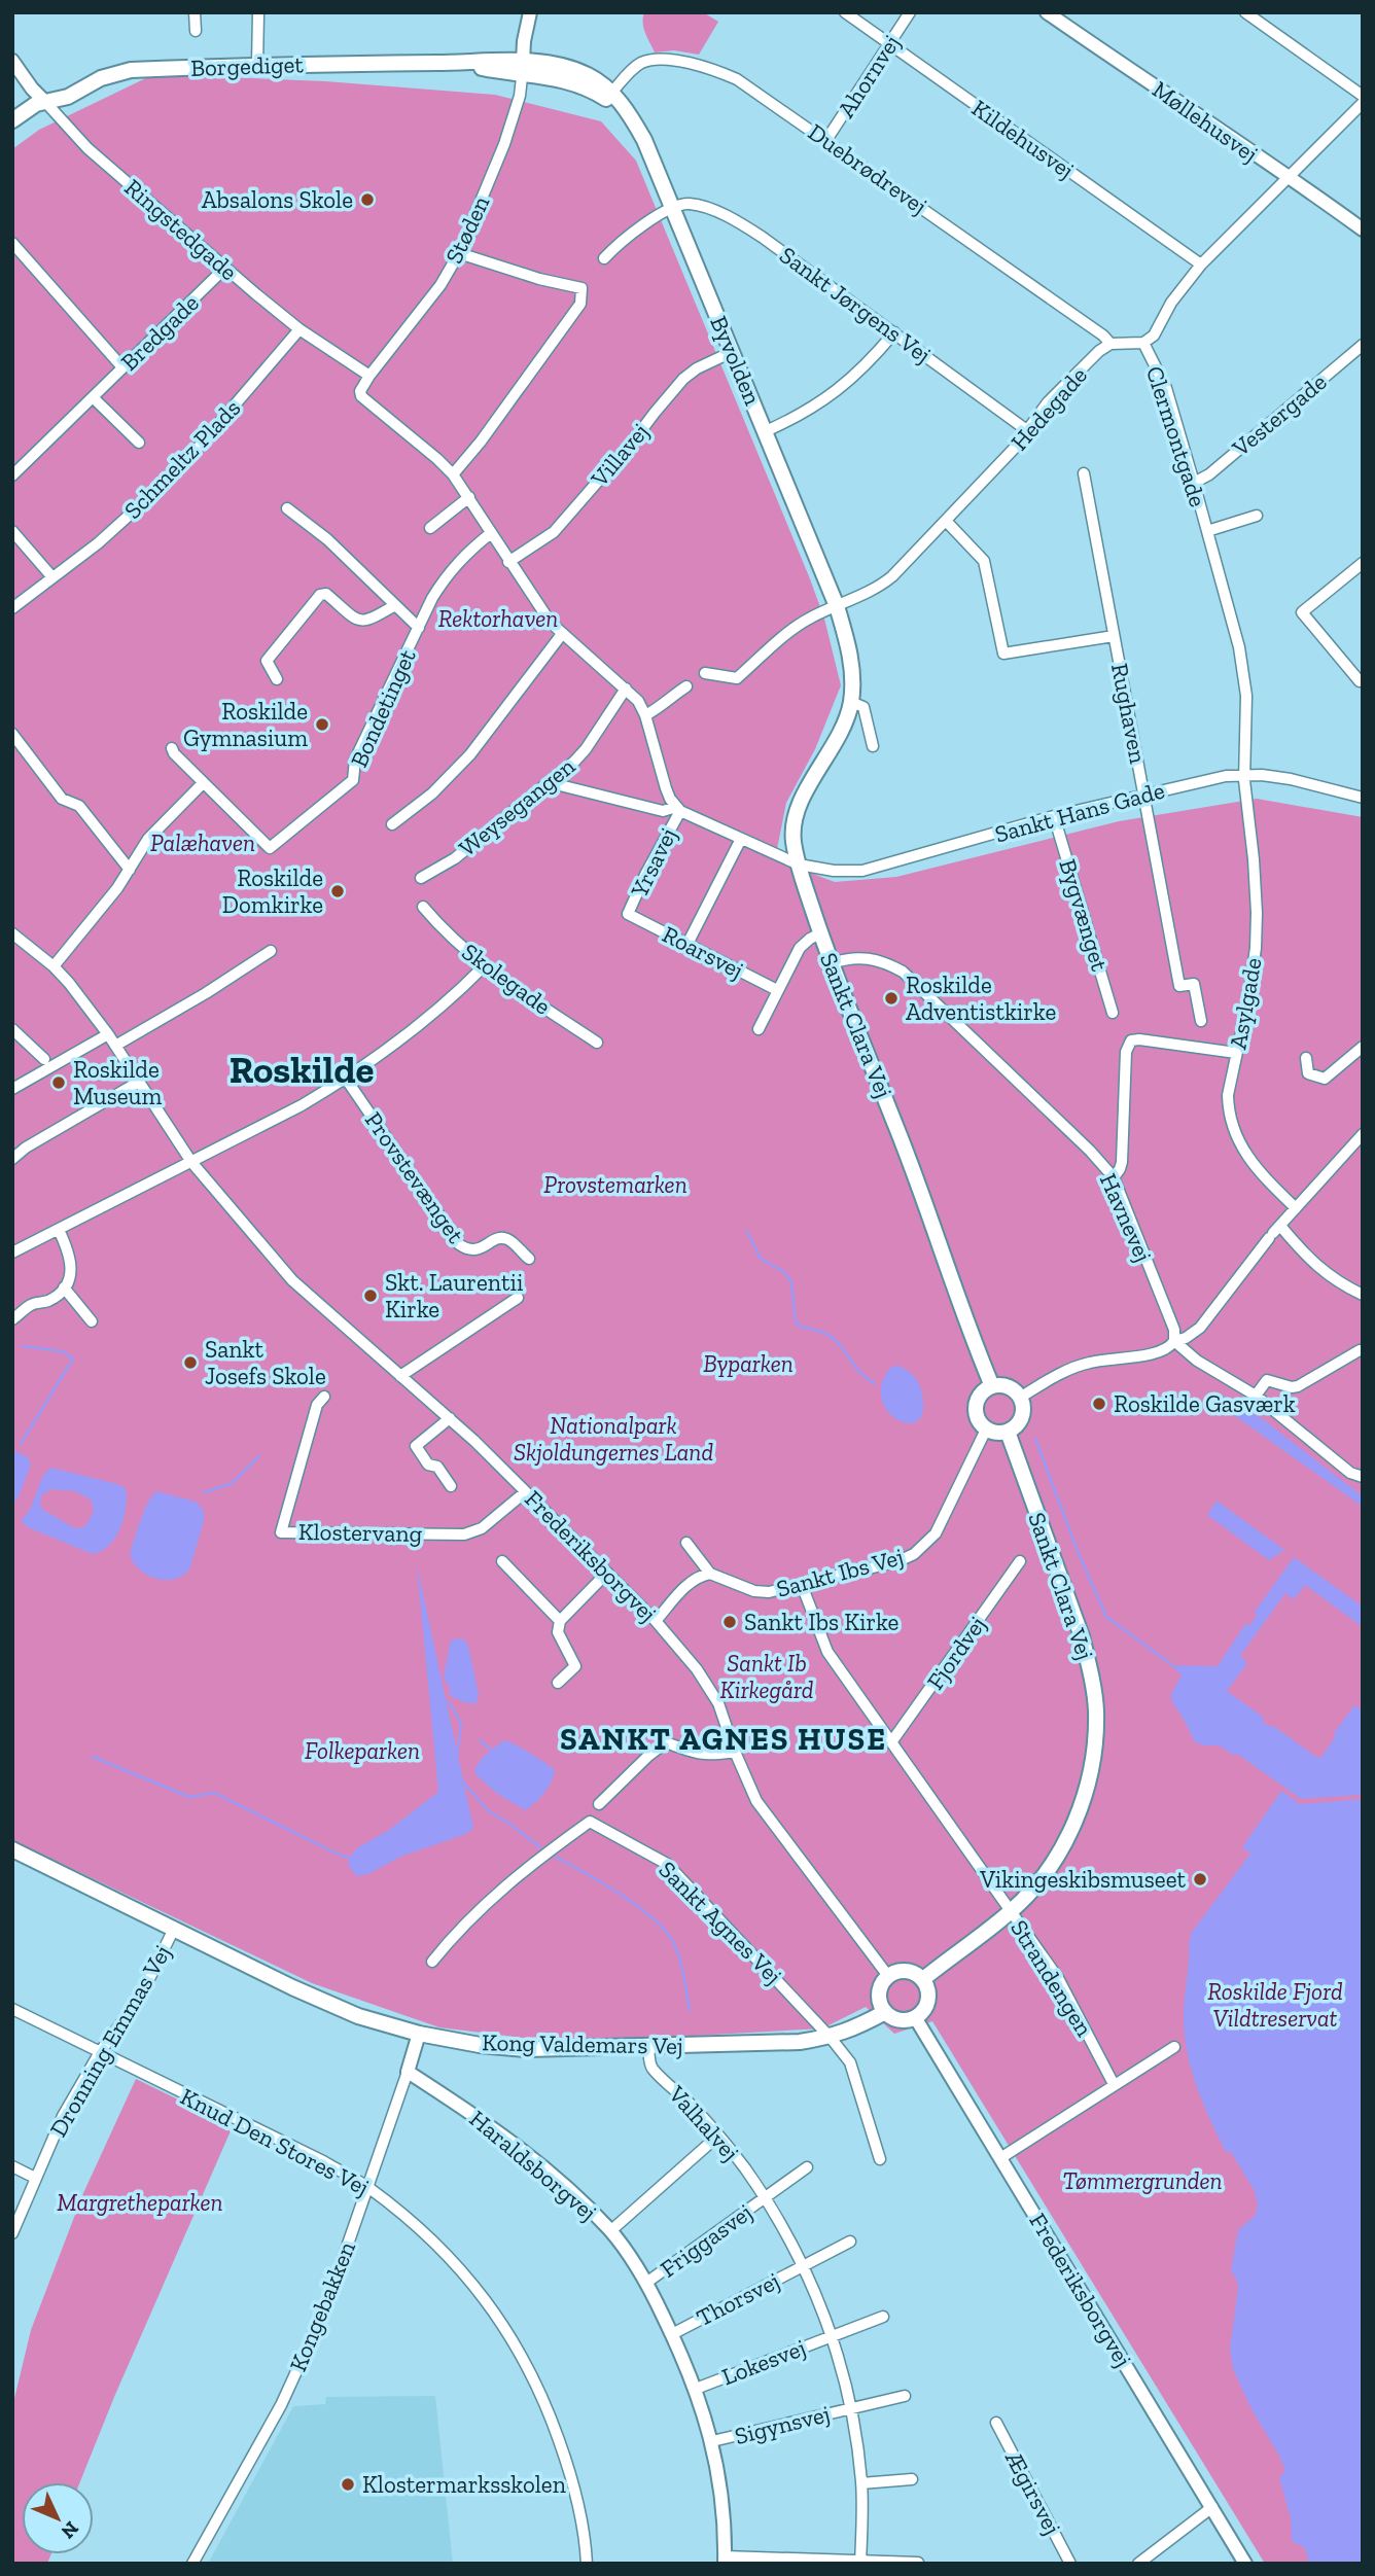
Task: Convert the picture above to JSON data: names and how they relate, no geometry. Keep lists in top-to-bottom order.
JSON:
{
  "streets": {
    "main road": [
      "Borgediget",
      "Byvolden",
      "Sankt Clara Vej",
      "Kong Valdemars Vej"
    ],
    "street": [
      "Ahornvej",
      "Møllehusvej",
      "Kildehusvej",
      "Duebrødrevej",
      "Ringstedgade",
      "Støden",
      "Sankt Jørgens Vej",
      "Bredgade",
      "Hedegade",
      "Vestergade",
      "Clermontgade",
      "Villavej",
      "Schmeltz Plads",
      "Bondetinget",
      "Rughaven",
      "Weysegangen",
      "Sankt Hans Gade",
      "Yrsavej",
      "Bygvænget",
      "Roarsvej",
      "Skolegade",
      "Asylgade",
      "Provstevænget",
      "Havnevej",
      "Klostervang",
      "Frederiksborgvej",
      "Sankt Ibs Vej",
      "Fjordvej",
      "Sankt Agnes Vej",
      "Strandengen",
      "Dronning Emmas Vej",
      "Valhalvej",
      "Knud Den Stores Vej",
      "Haraldsborgvej",
      "Friggasvej",
      "Thorsvej",
      "Kongebakken",
      "Lokesvej",
      "Sigynsvej",
      "Ægirsvej"
    ]
  },
  "crossings": [
    ["Borgediget", "Ringstedgade"],
    ["Borgediget", "Støden"],
    ["Borgediget", "Byvolden"],
    ["Ahornvej", "Kildehusvej"],
    ["Ahornvej", "Duebrødrevej"],
    ["Duebrødrevej", "Byvolden"],
    ["Duebrødrevej", "Hedegade"],
    ["Ringstedgade", "Støden"],
    ["Ringstedgade", "Bredgade"],
    ["Ringstedgade", "Schmeltz Plads"],
    ["Støden", "Byvolden"],
    ["Sankt Jørgens Vej", "Byvolden"],
    ["Sankt Jørgens Vej", "Hedegade"],
    ["Byvolden", "Hedegade"],
    ["Byvolden", "Villavej"],
    ["Byvolden", "Sankt Clara Vej"],
    ["Vestergade", "Clermontgade"],
    ["Clermontgade", "Sankt Hans Gade"],
    ["Clermontgade", "Asylgade"],
    ["Rughaven", "Sankt Hans Gade"],
    ["Sankt Hans Gade", "Yrsavej"],
    ["Sankt Hans Gade", "Bygvænget"],
    ["Sankt Hans Gade", "Asylgade"],
    ["Sankt Hans Gade", "Sankt Clara Vej"],
    ["Yrsavej", "Roarsvej"],
    ["Sankt Clara Vej", "Havnevej"],
    ["Sankt Clara Vej", "Frederiksborgvej"],
    ["Sankt Clara Vej", "Sankt Ibs Vej"],
    ["Sankt Clara Vej", "Strandengen"],
    ["Sankt Clara Vej", "Kong Valdemars Vej"],
    ["Klostervang", "Frederiksborgvej"],
    ["Frederiksborgvej", "Kong Valdemars Vej"],
    ["Sankt Ibs Vej", "Strandengen"],
    ["Fjordvej", "Strandengen"],
    ["Sankt Agnes Vej", "Kong Valdemars Vej"],
    ["Dronning Emmas Vej", "Kong Valdemars Vej"],
    ["Dronning Emmas Vej", "Knud Den Stores Vej"],
    ["Kong Valdemars Vej", "Valhalvej"],
    ["Kong Valdemars Vej", "Kongebakken"],
    ["Valhalvej", "Friggasvej"],
    ["Valhalvej", "Thorsvej"],
    ["Valhalvej", "Lokesvej"],
    ["Valhalvej", "Sigynsvej"],
    ["Knud Den Stores Vej", "Kongebakken"],
    ["Haraldsborgvej", "Friggasvej"],
    ["Haraldsborgvej", "Thorsvej"],
    ["Haraldsborgvej", "Kongebakken"],
    ["Haraldsborgvej", "Lokesvej"],
    ["Haraldsborgvej", "Sigynsvej"]
  ],
  "districts": ["Roskilde", "SANKT AGNES HUSE"],
  "parks": [
    "Rektorhaven",
    "Palæhaven",
    "Provstemarken",
    "Byparken",
    "Nationalpark Skjoldungernes Land",
    "Sankt Ib Kirkegård",
    "Folkeparken",
    "Roskilde Fjord Vildtreservat",
    "Tømmergrunden",
    "Margretheparken"
  ],
  "places": [
    "Absalons Skole",
    "Roskilde Gymnasium",
    "Roskilde Domkirke",
    "Roskilde Adventistkirke",
    "Roskilde Museum",
    "Skt. Laurentii Kirke",
    "Sankt Josefs Skole",
    "Roskilde Gasværk",
    "Sankt Ibs Kirke",
    "Vikingeskibsmuseet",
    "Klostermarksskolen"
  ],
  "north": "bottom right"
}
